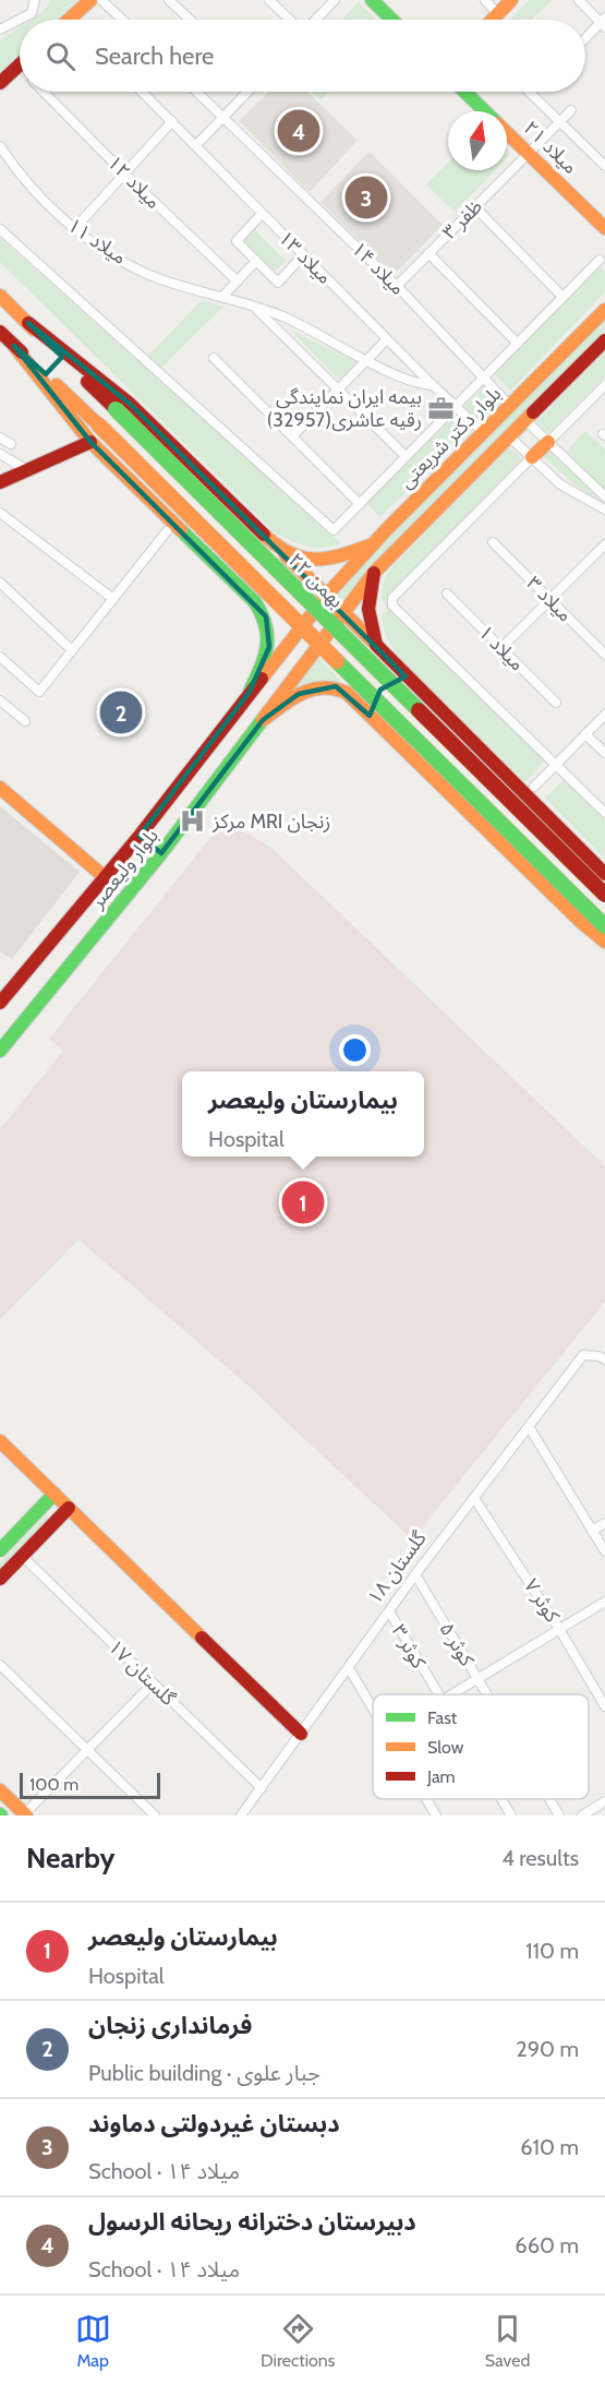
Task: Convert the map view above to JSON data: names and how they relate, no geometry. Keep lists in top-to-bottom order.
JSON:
{
  "streets": {
    "main road": [
      "میلاد ۲۱",
      "بلوار دکتر شریعتی",
      "۲۲ بهمن",
      "بلوار ولیعصر"
    ],
    "street": [
      "میلاد ۱۲",
      "ظفر ۳",
      "میلاد ۱۱",
      "میلاد ۱۳",
      "میلاد ۱۴",
      "میلاد ۳",
      "میلاد ۱",
      "گلستان ۱۸",
      "کوثر ۷",
      "کوثر ۵",
      "کوثر ۳",
      "گلستان ۱۷"
    ]
  },
  "crossings": [
    ["میلاد ۲۱", "ظفر ۳"],
    ["ظفر ۳", "میلاد ۱۴"],
    ["میلاد ۱۳", "بلوار دکتر شریعتی"],
    ["میلاد ۱۴", "بلوار دکتر شریعتی"],
    ["بلوار دکتر شریعتی", "بلوار ولیعصر"],
    ["گلستان ۱۸", "کوثر ۷"],
    ["گلستان ۱۸", "کوثر ۵"],
    ["گلستان ۱۸", "کوثر ۳"],
    ["گلستان ۱۸", "گلستان ۱۷"]
  ],
  "places": {
    "office": ["بیمه ایران نمایندگی رقیه عاشری(32957)"],
    "hospital": ["مرکز MRI زنجان"]
  },
  "legend": ["Fast", "Slow", "Jam"],
  "scale_bar": "100 m",
  "north": "top",
  "page": {
    "search": "Search here",
    "pins": [
      "4",
      "3",
      "2",
      "1"
    ],
    "popup": ["بیمارستان ولیعصر", "Hospital"],
    "scale": "100 m",
    "heading": ["Nearby", "4 results"],
    "list": [
      {
        "mark": "1",
        "name": "بیمارستان ولیعصر",
        "note": "Hospital",
        "value": "110 m"
      },
      {
        "mark": "2",
        "name": "فرمانداری زنجان",
        "note": "Public building · جبار علوی",
        "value": "290 m"
      },
      {
        "mark": "3",
        "name": "دبستان غیردولتی دماوند",
        "note": "School · میلاد ۱۴",
        "value": "610 m"
      },
      {
        "mark": "4",
        "name": "دبیرستان دخترانه ریحانه الرسول",
        "note": "School · میلاد ۱۴",
        "value": "660 m"
      }
    ],
    "nav": ["Map", "Directions", "Saved"]
  }
}
